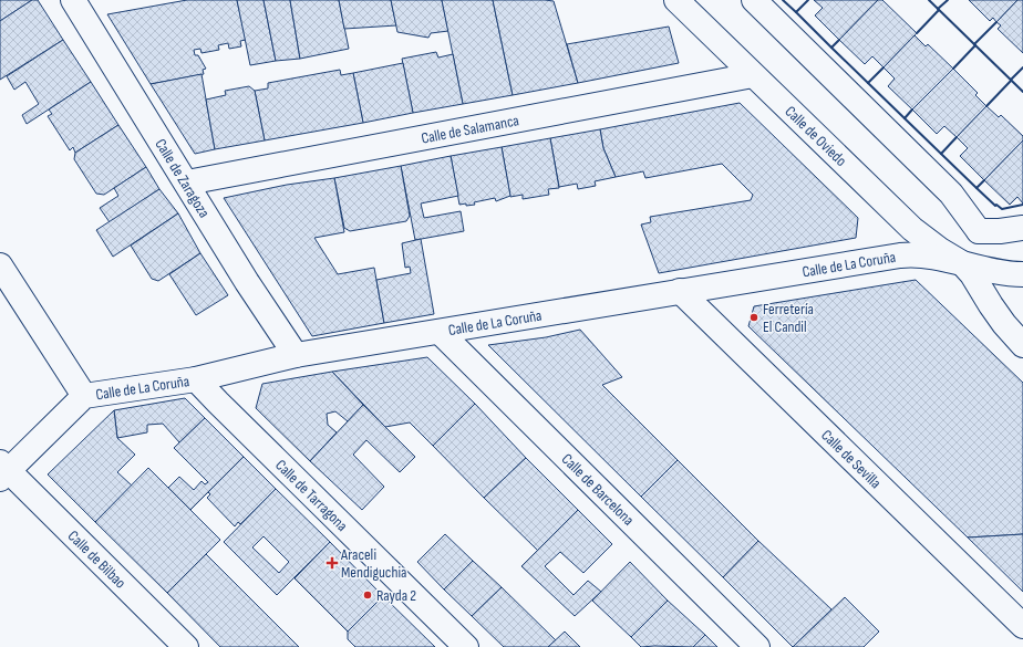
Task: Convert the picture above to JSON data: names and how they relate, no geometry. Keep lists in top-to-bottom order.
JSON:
{
  "streets": {
    "street": [
      "Calle de Salamanca",
      "Calle de Oviedo",
      "Calle de Zaragoza",
      "Calle de La Coruña",
      "Calle de Sevilla",
      "Calle de Barcelona",
      "Calle de Tarragona",
      "Calle de Bilbao"
    ]
  },
  "crossings": [
    ["Calle de Salamanca", "Calle de Oviedo"],
    ["Calle de Salamanca", "Calle de Zaragoza"],
    ["Calle de Oviedo", "Calle de La Coruña"],
    ["Calle de Zaragoza", "Calle de La Coruña"],
    ["Calle de La Coruña", "Calle de Sevilla"],
    ["Calle de La Coruña", "Calle de Barcelona"],
    ["Calle de La Coruña", "Calle de Tarragona"],
    ["Calle de La Coruña", "Calle de Bilbao"]
  ],
  "places": {
    "other": ["Ferretería El Candil", "Rayda 2"],
    "health": ["Araceli Mendiguchia"]
  }
}
